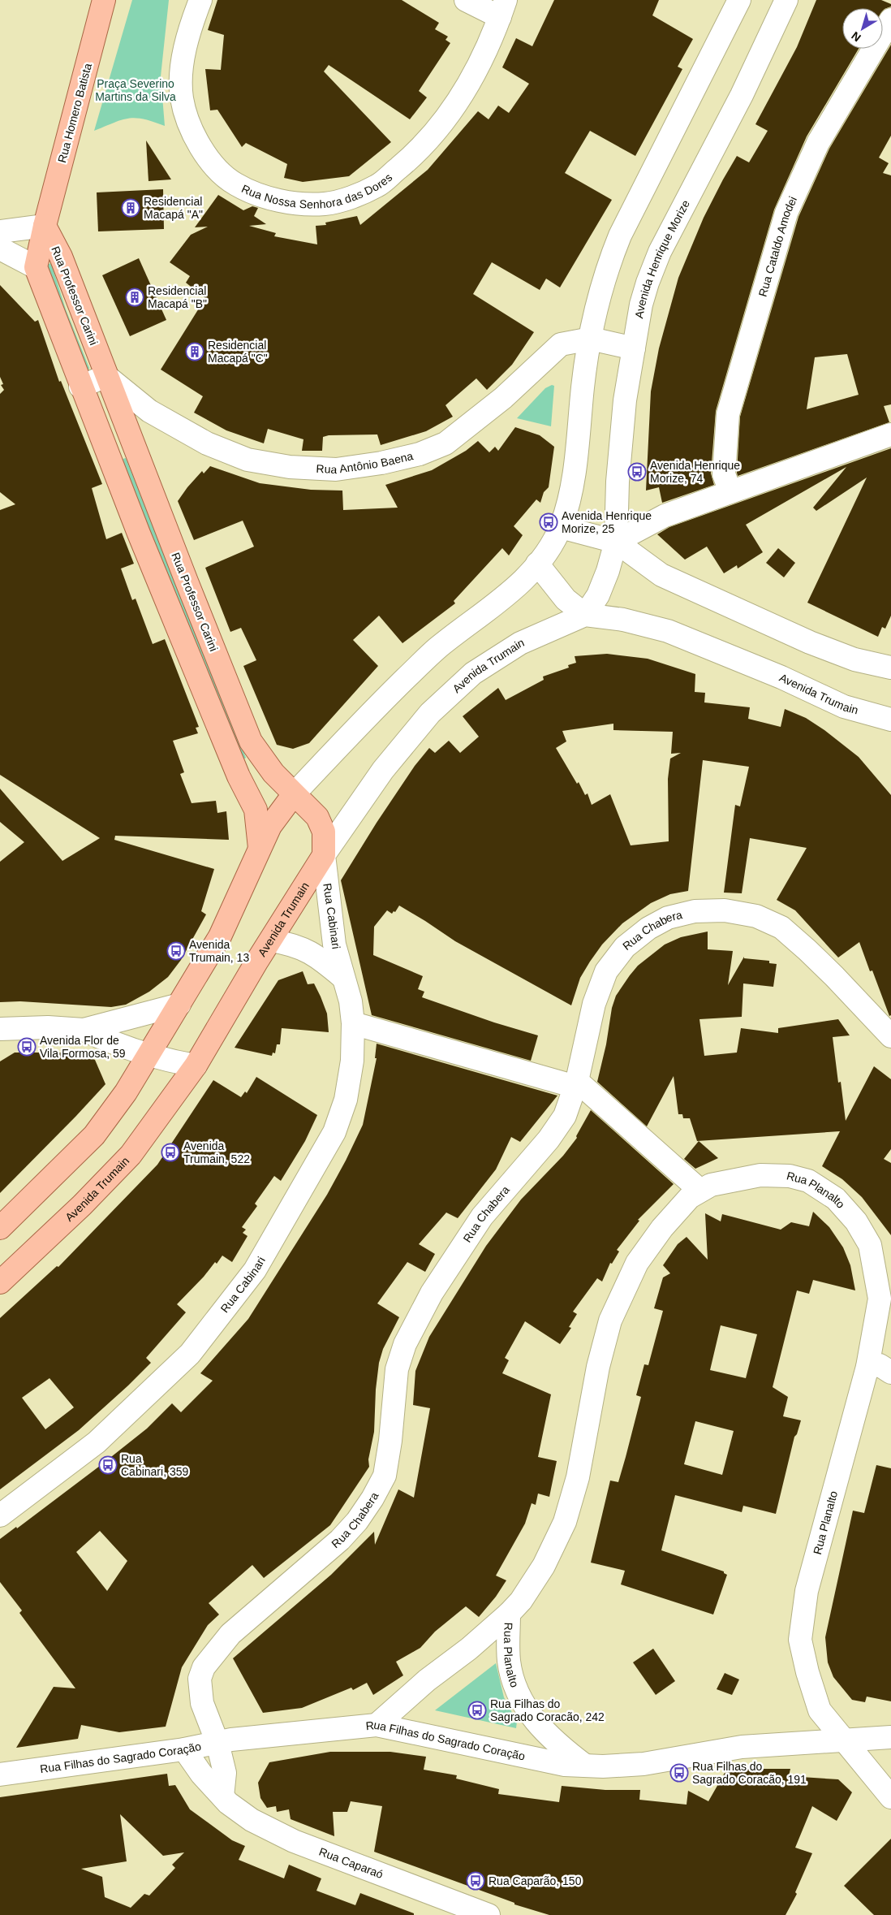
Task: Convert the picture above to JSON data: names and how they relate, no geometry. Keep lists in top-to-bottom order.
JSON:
{
  "streets": {
    "main road": ["Rua Homero Batista", "Rua Professor Carini", "Avenida Trumain"],
    "street": [
      "Rua Nossa Senhora das Dores",
      "Rua Cataldo Amodei",
      "Avenida Henrique Morize",
      "Rua Antônio Baena",
      "Rua Cabinari",
      "Rua Chabera",
      "Rua Planalto",
      "Rua Filhas do Sagrado Coração",
      "Rua Caparaó"
    ]
  },
  "crossings": [
    ["Rua Homero Batista", "Rua Professor Carini"],
    ["Avenida Henrique Morize", "Rua Antônio Baena"],
    ["Rua Professor Carini", "Rua Antônio Baena"],
    ["Rua Professor Carini", "Avenida Trumain"],
    ["Rua Professor Carini", "Rua Cabinari"],
    ["Avenida Trumain", "Rua Cabinari"],
    ["Rua Chabera", "Rua Filhas do Sagrado Coração"],
    ["Rua Planalto", "Rua Filhas do Sagrado Coração"],
    ["Rua Filhas do Sagrado Coração", "Rua Caparaó"]
  ],
  "parks": ["Praça Severino Martins da Silva"],
  "places": {
    "building": ["Residencial Macapá \"A\"", "Residencial Macapá \"B\"", "Residencial Macapá \"C\""],
    "bus stop": [
      "Avenida Henrique Morize, 74",
      "Avenida Henrique Morize, 25",
      "Avenida Trumain, 13",
      "Avenida Flor de Vila Formosa, 59",
      "Avenida Trumain, 522",
      "Rua Cabinari, 359",
      "Rua Filhas do Sagrado Coracão, 242",
      "Rua Filhas do Sagrado Coracão, 191",
      "Rua Caparão, 150"
    ]
  },
  "north": "bottom left"
}
